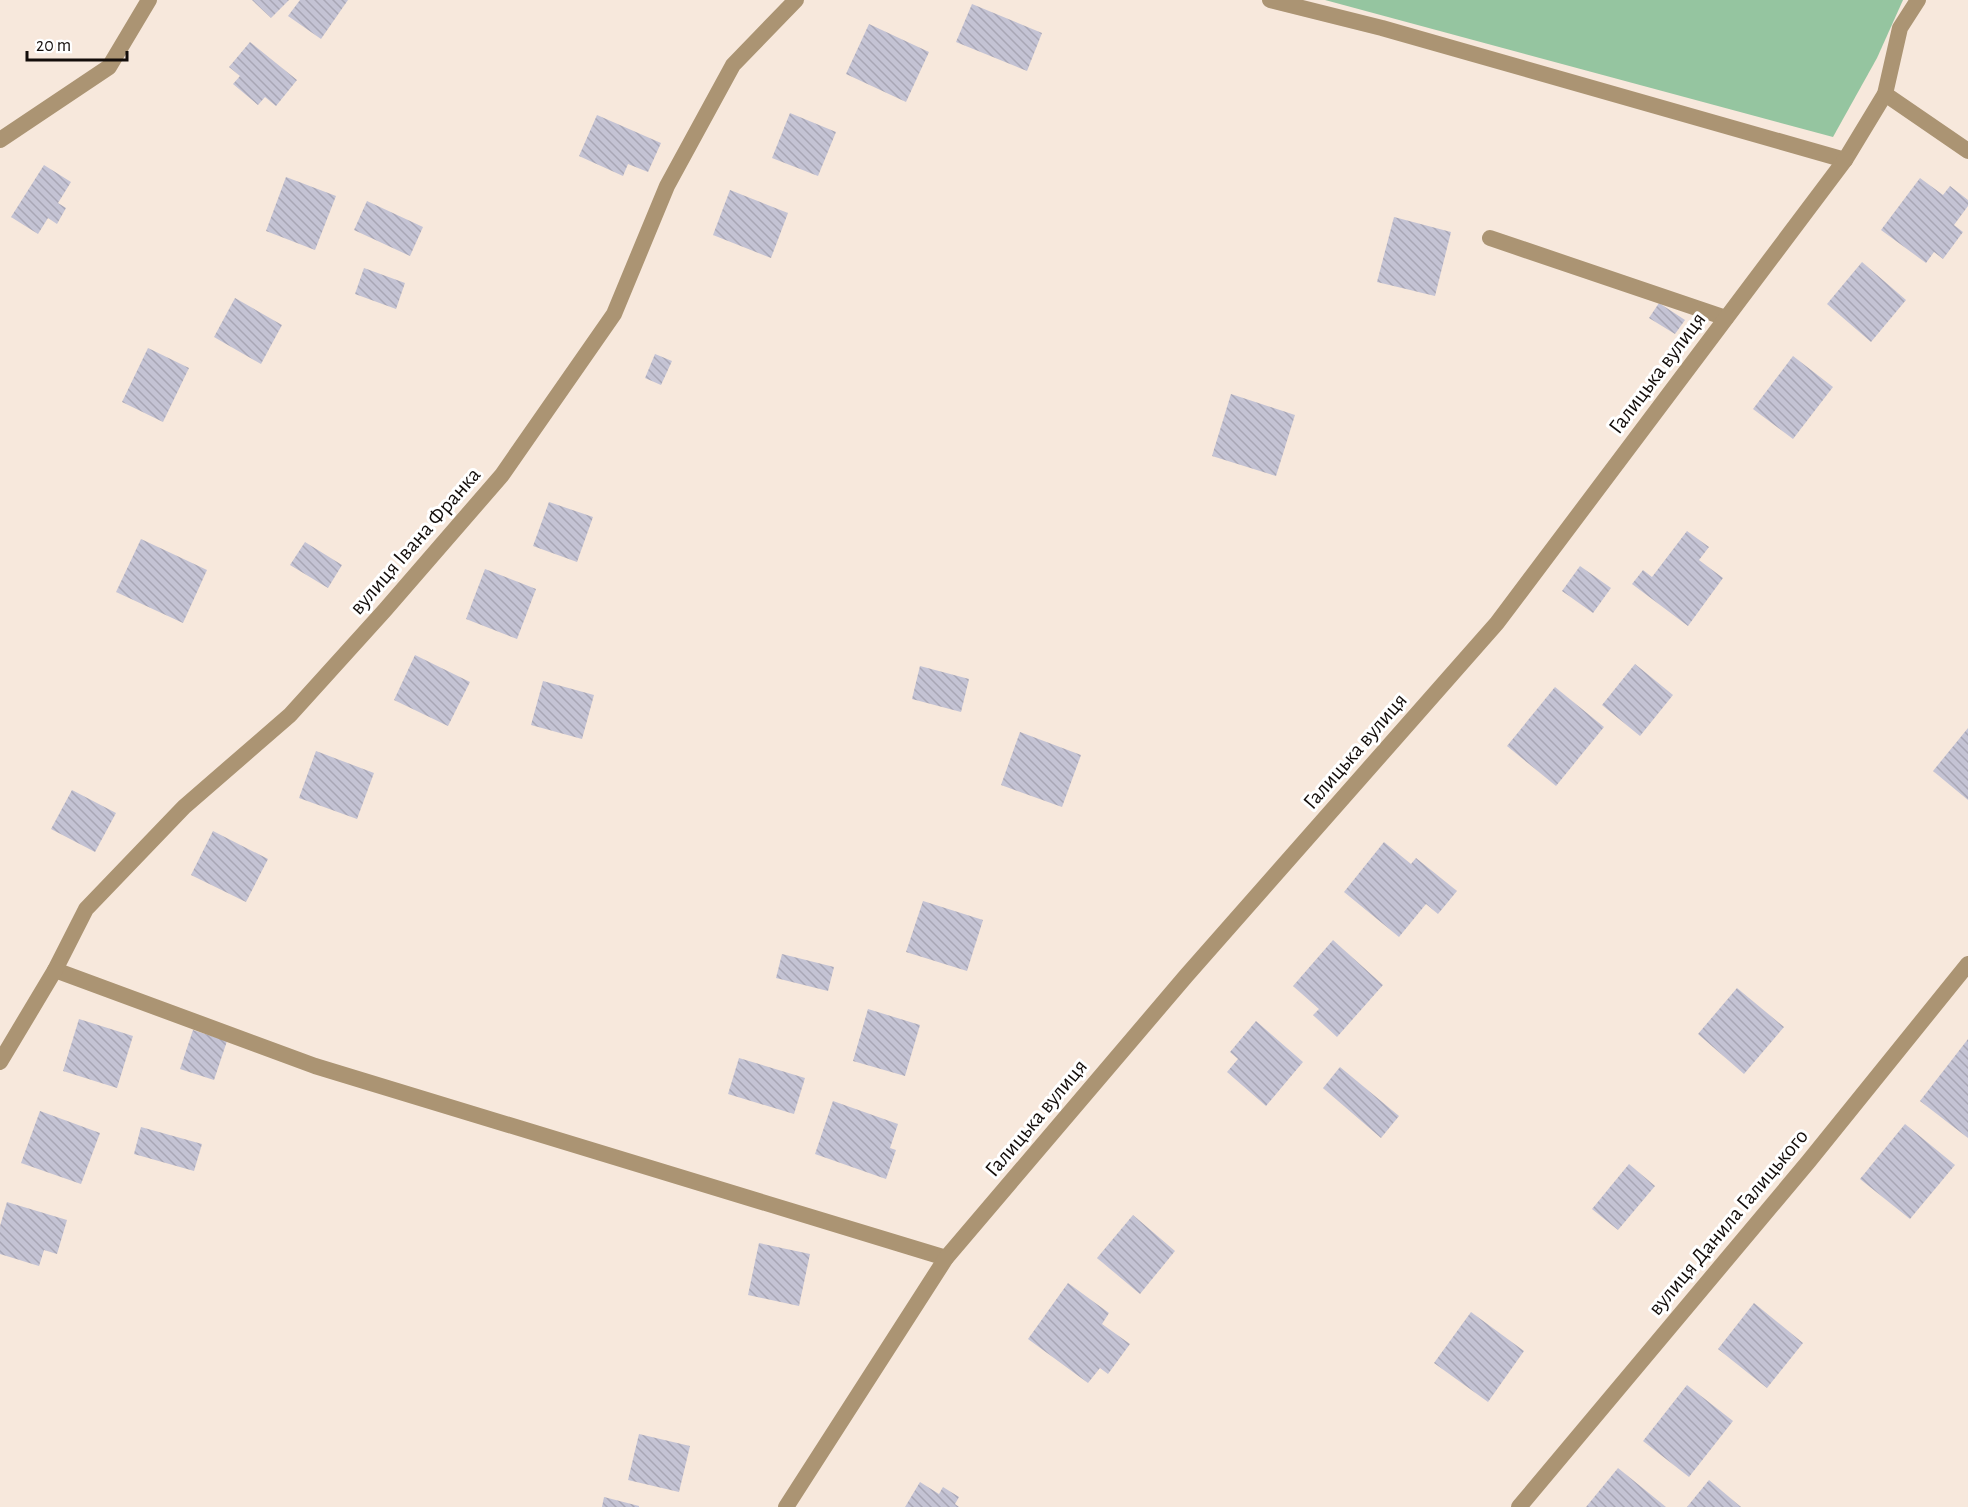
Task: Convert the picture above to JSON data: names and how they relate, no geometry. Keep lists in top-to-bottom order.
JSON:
{
  "streets": {
    "street": ["Галицька вулиця", "вулиця Івана Франка", "вулиця Данила Галицького"]
  },
  "scale_bar": "20 m"
}
